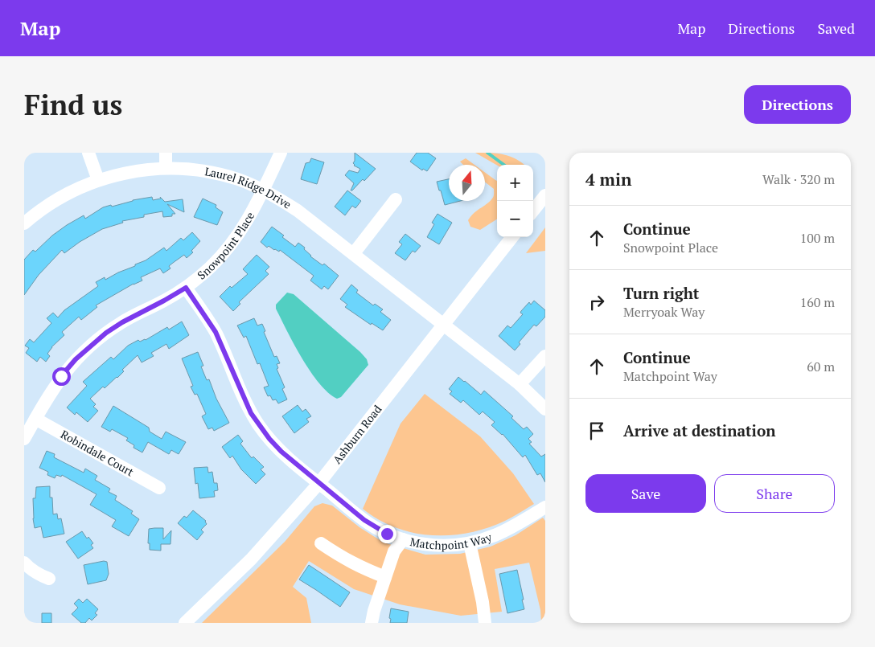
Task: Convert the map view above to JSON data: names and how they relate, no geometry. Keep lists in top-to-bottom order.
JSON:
{
  "streets": {
    "street": [
      "Laurel Ridge Drive",
      "Snowpoint Place",
      "Ashburn Road",
      "Robindale Court",
      "Matchpoint Way"
    ]
  },
  "crossings": [
    ["Laurel Ridge Drive", "Snowpoint Place"],
    ["Laurel Ridge Drive", "Ashburn Road"],
    ["Snowpoint Place", "Robindale Court"],
    ["Snowpoint Place", "Matchpoint Way"],
    ["Ashburn Road", "Matchpoint Way"]
  ],
  "north": "top",
  "page": {
    "header": "Map",
    "nav": ["Map", "Directions", "Saved"],
    "buttons": [
      "Directions",
      ["Save", "Share"]
    ],
    "title": "Find us",
    "heading": ["4 min", "Walk · 320 m"],
    "map_buttons": ["+", "−"],
    "list": [
      ["Continue", "Snowpoint Place", "100 m"],
      ["Turn right", "Merryoak Way", "160 m"],
      ["Continue", "Matchpoint Way", "60 m"],
      "Arrive at destination"
    ]
  }
}
